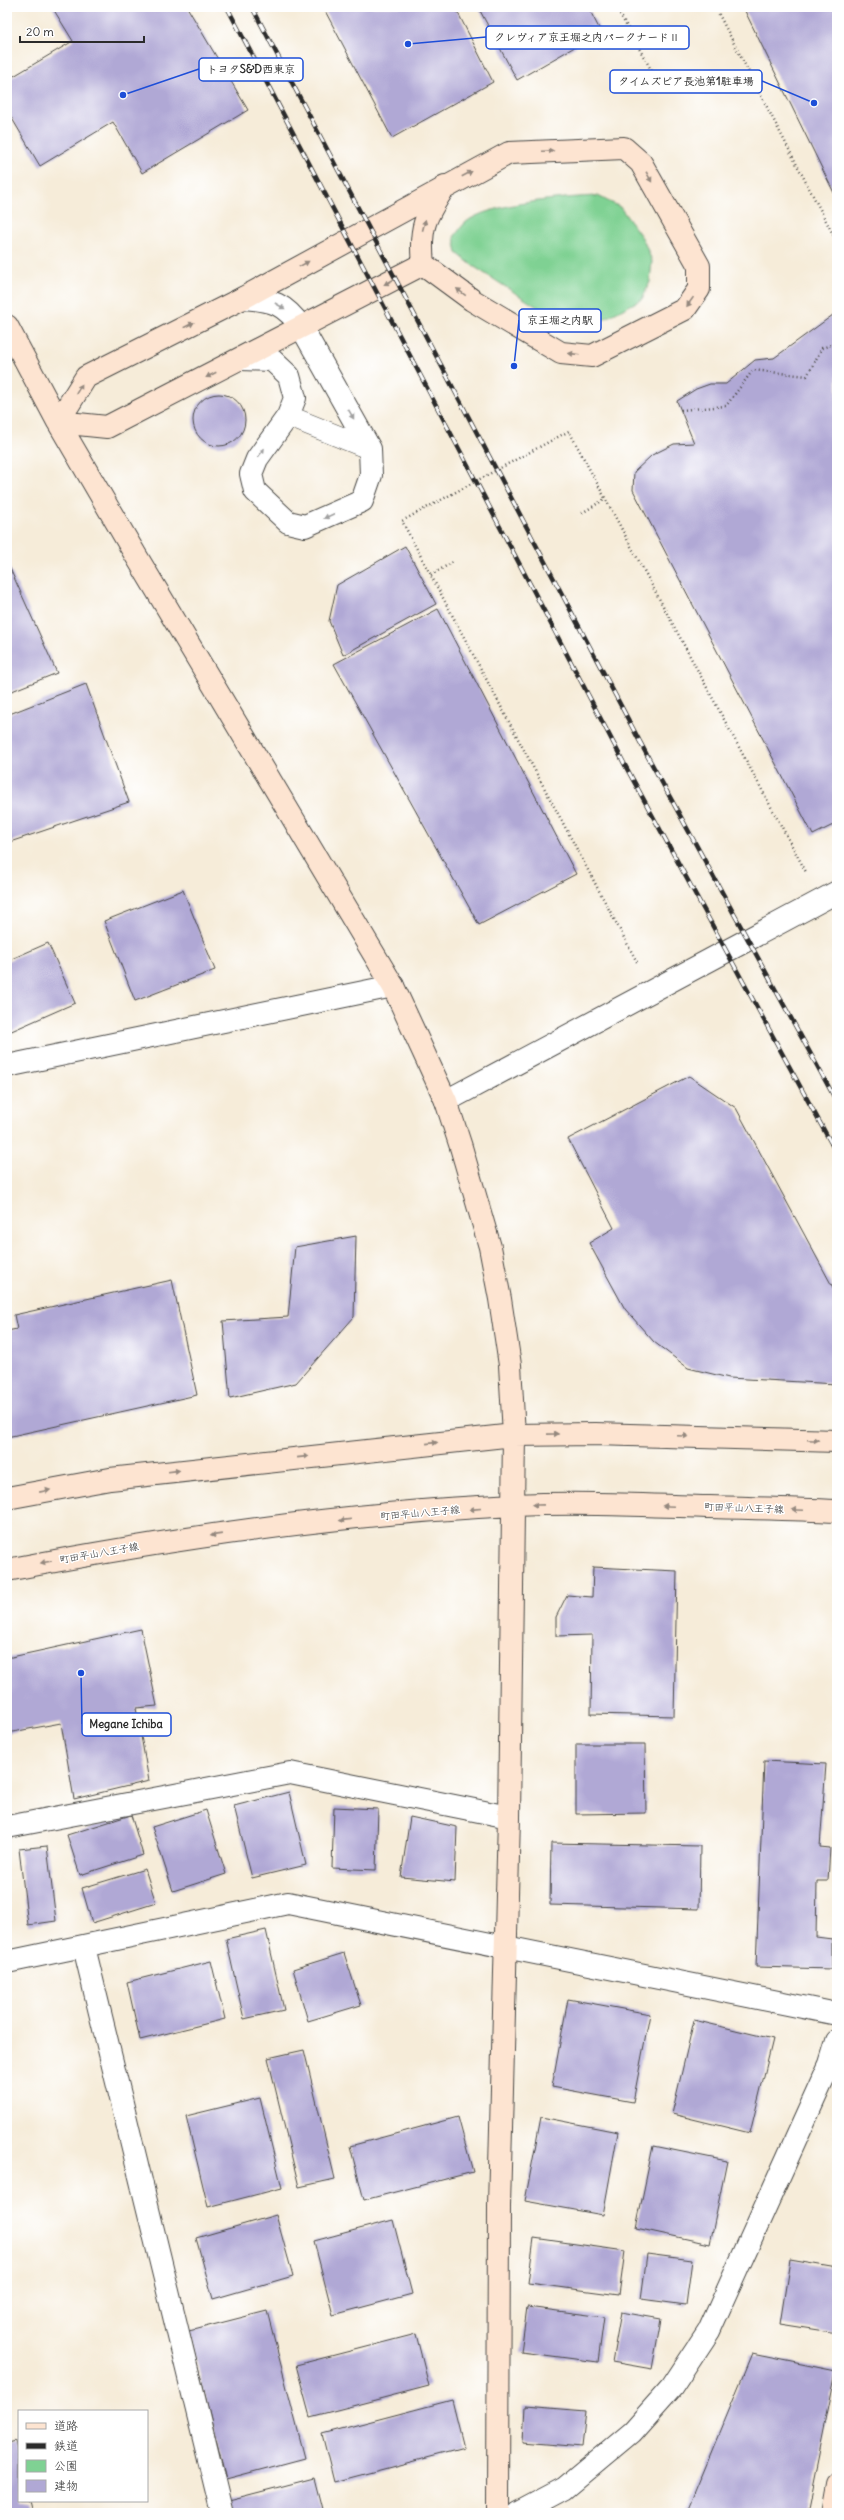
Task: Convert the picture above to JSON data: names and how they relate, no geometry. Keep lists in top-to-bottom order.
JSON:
{
  "streets": {
    "street": ["町田平山八王子線"]
  },
  "places": [
    "クレヴィア京王堀之内パークナードⅡ",
    "トヨタS&D西東京",
    "タイムズピア長池第1駐車場",
    "京王堀之内駅",
    "Megane Ichiba"
  ],
  "legend": [
    "道路",
    "鉄道",
    "公園",
    "建物"
  ],
  "scale_bar": "20 m"
}
